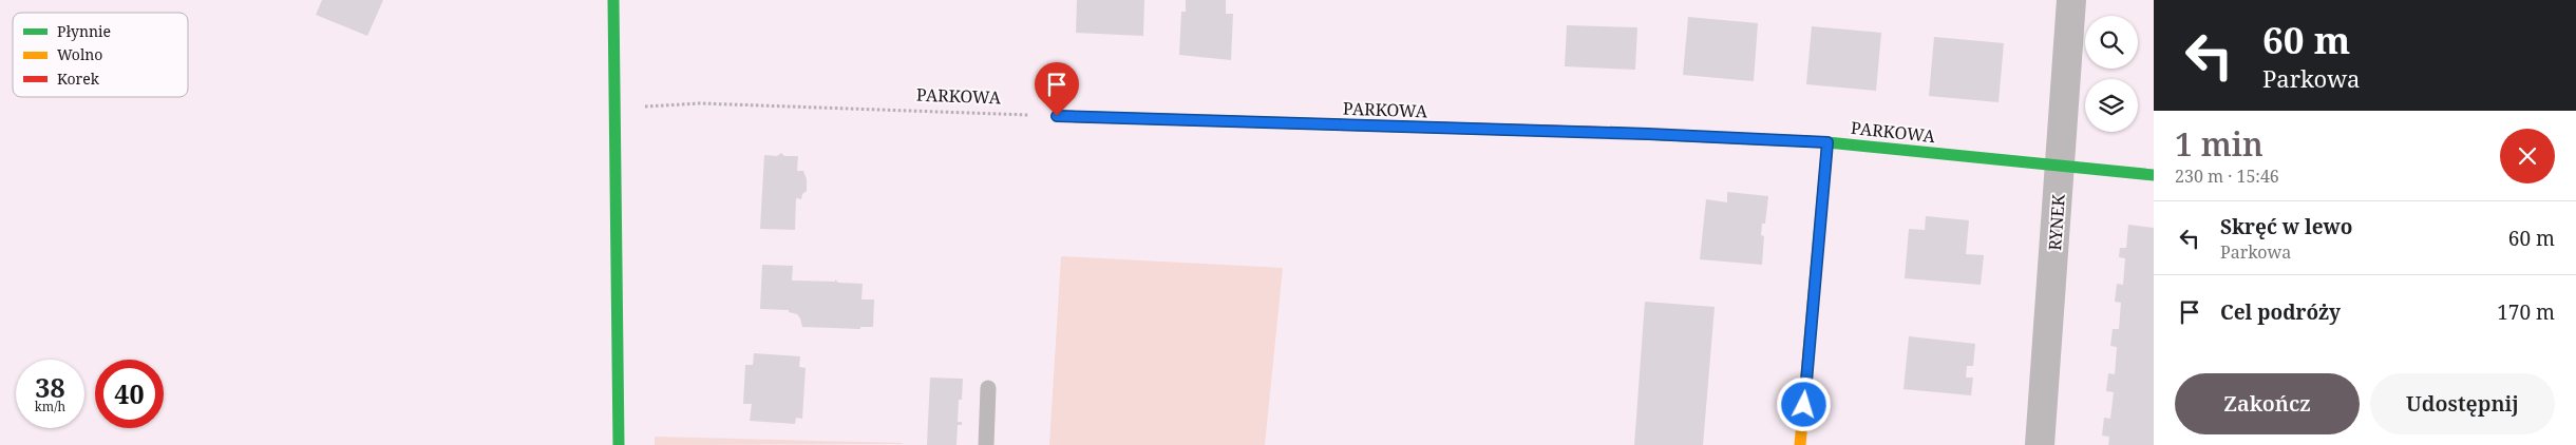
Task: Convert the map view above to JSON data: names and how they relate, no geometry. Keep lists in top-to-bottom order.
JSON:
{
  "streets": {
    "street": ["PARKOWA", "RYNEK"]
  },
  "crossings": [
    ["PARKOWA", "RYNEK"]
  ],
  "legend": ["Płynnie", "Wolno", "Korek"],
  "page": {
    "turn": ["60 m", "Parkowa"],
    "heading": ["1 min", "230 m · 15:46"],
    "list": [
      {
        "name": "Skręć w lewo",
        "note": "Parkowa",
        "value": "60 m"
      },
      {
        "name": "Cel podróży",
        "value": "170 m"
      }
    ],
    "speed": "38 km/h",
    "limit": "40",
    "buttons": ["Zakończ", "Udostępnij"]
  }
}
